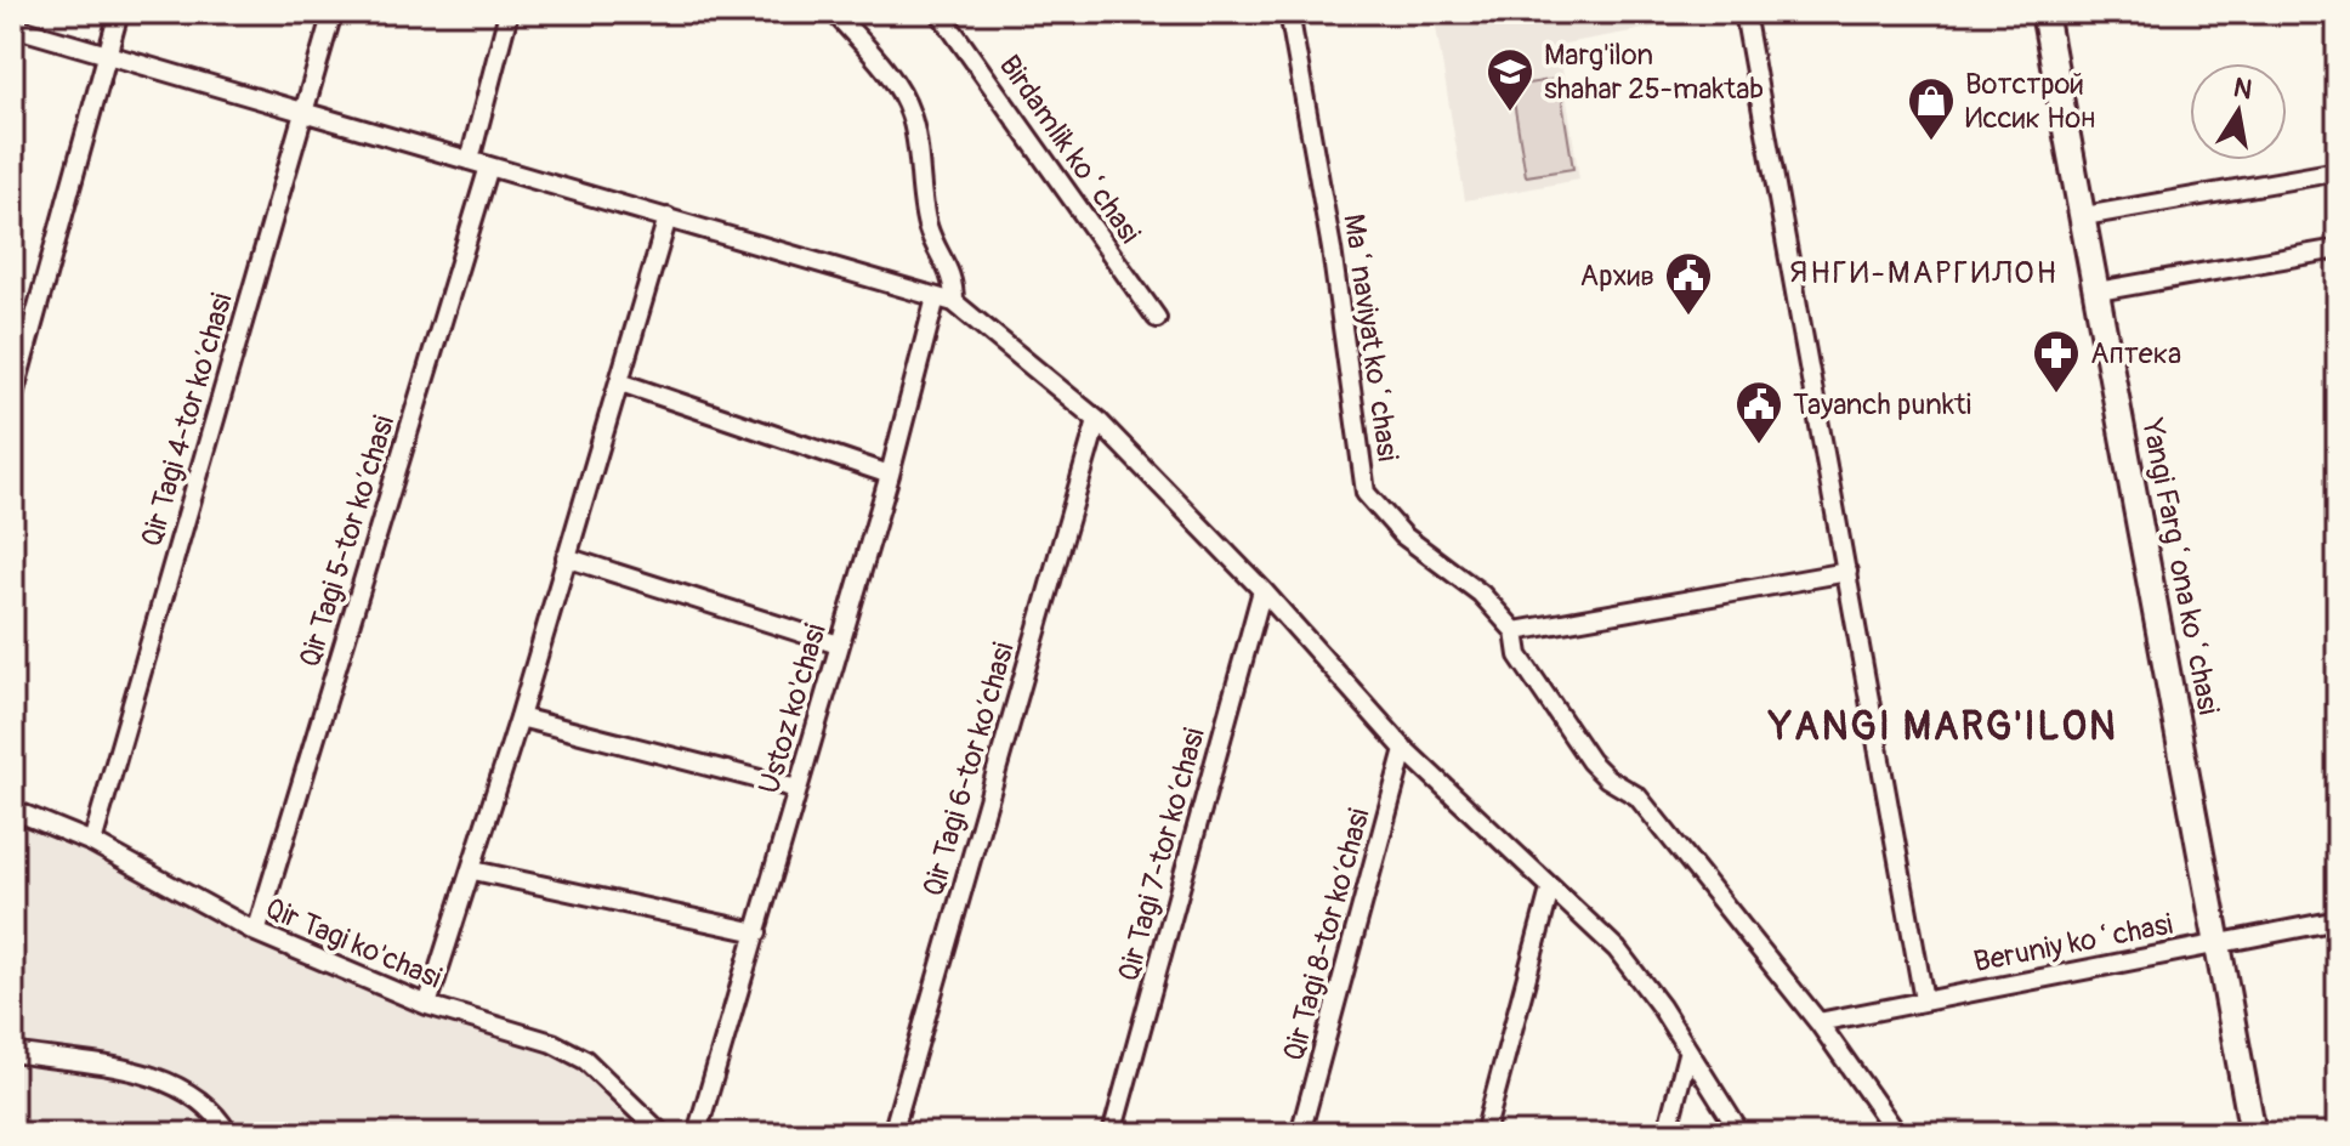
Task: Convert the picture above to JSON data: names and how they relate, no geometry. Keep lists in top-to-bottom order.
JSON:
{
  "streets": {
    "main road": ["Yangi Fargʻona koʻchasi"],
    "street": [
      "Birdamlik koʻchasi",
      "Maʻnaviyat koʻchasi",
      "Qir Tagi 4-tor koʼchasi",
      "Qir Tagi 5-tor koʼchasi",
      "Ustoz ko'chasi",
      "Qir Tagi 6-tor koʼchasi",
      "Qir Tagi 7-tor koʼchasi",
      "Qir Tagi 8-tor koʼchasi",
      "Qir Tagi ko'chasi",
      "Beruniy koʻchasi"
    ]
  },
  "crossings": [
    ["Maʻnaviyat koʻchasi", "Beruniy koʻchasi"],
    ["Qir Tagi 4-tor koʼchasi", "Qir Tagi ko'chasi"],
    ["Qir Tagi 5-tor koʼchasi", "Qir Tagi ko'chasi"],
    ["Yangi Fargʻona koʻchasi", "Beruniy koʻchasi"]
  ],
  "districts": ["ЯНГИ-МАРГИЛОН", "YANGI MARG'ILON"],
  "places": {
    "school or university": ["Marg'ilon shahar 25-maktab"],
    "shop": ["Вотстрой Иссик Нон"],
    "public building": ["Архив", "Tayanch punkti"],
    "pharmacy": ["Аптека"]
  },
  "north": "top"
}
